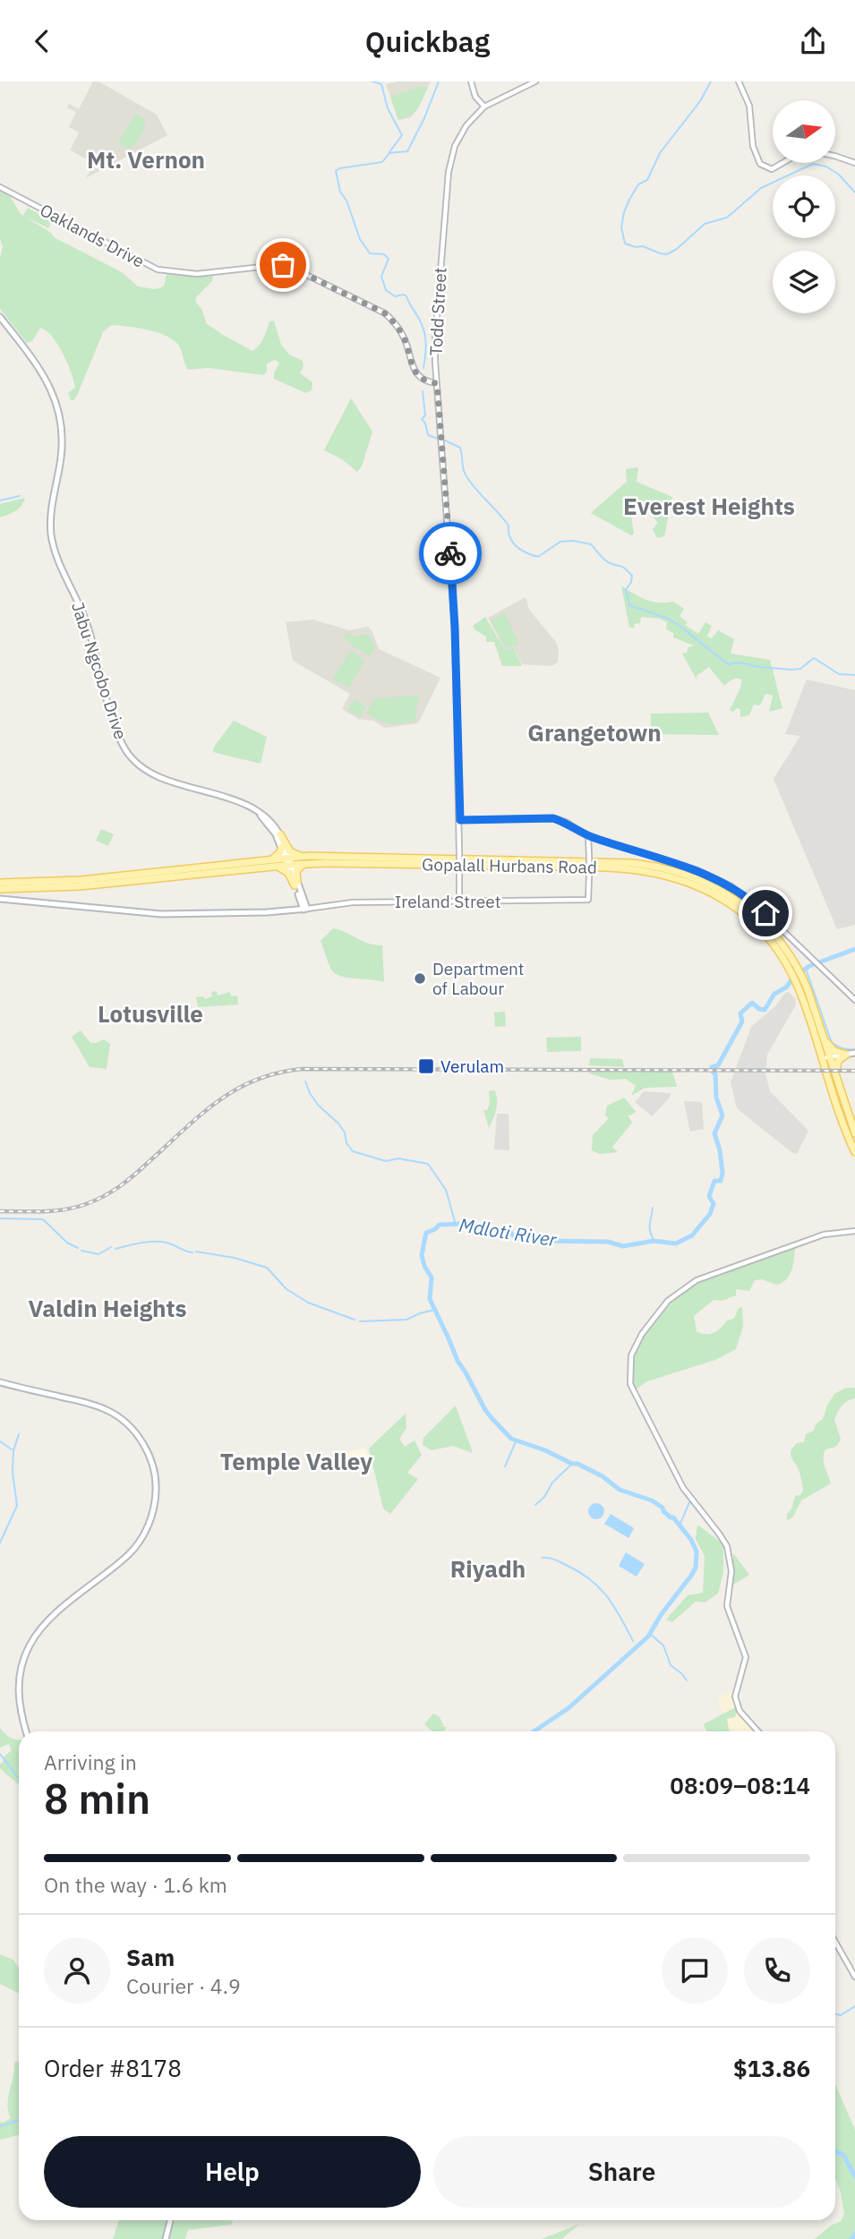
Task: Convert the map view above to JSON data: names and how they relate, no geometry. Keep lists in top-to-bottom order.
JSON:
{
  "streets": {
    "main road": ["Jabu Ngcobo Drive", "Gopalall Hurbans Road"],
    "street": ["Oaklands Drive", "Todd Street", "Ireland Street"]
  },
  "crossings": [
    ["Oaklands Drive", "Todd Street"],
    ["Todd Street", "Ireland Street"],
    ["Jabu Ngcobo Drive", "Gopalall Hurbans Road"],
    ["Jabu Ngcobo Drive", "Ireland Street"]
  ],
  "districts": [
    "Mt. Vernon",
    "Everest Heights",
    "Grangetown",
    "Lotusville",
    "Valdin Heights",
    "Temple Valley",
    "Riyadh"
  ],
  "water": ["Mdloti River"],
  "places": {
    "other": ["Department of Labour"],
    "transit": ["Verulam"]
  },
  "north": "right",
  "page": {
    "header": "Quickbag",
    "heading": ["8 min", "Arriving in", "08:09–08:14"],
    "panel": [
      "Sam",
      "Courier · 4.9",
      "Order #8178",
      "$13.86"
    ],
    "bar": "On the way · 1.6 km",
    "buttons": ["Help", "Share"]
  }
}
